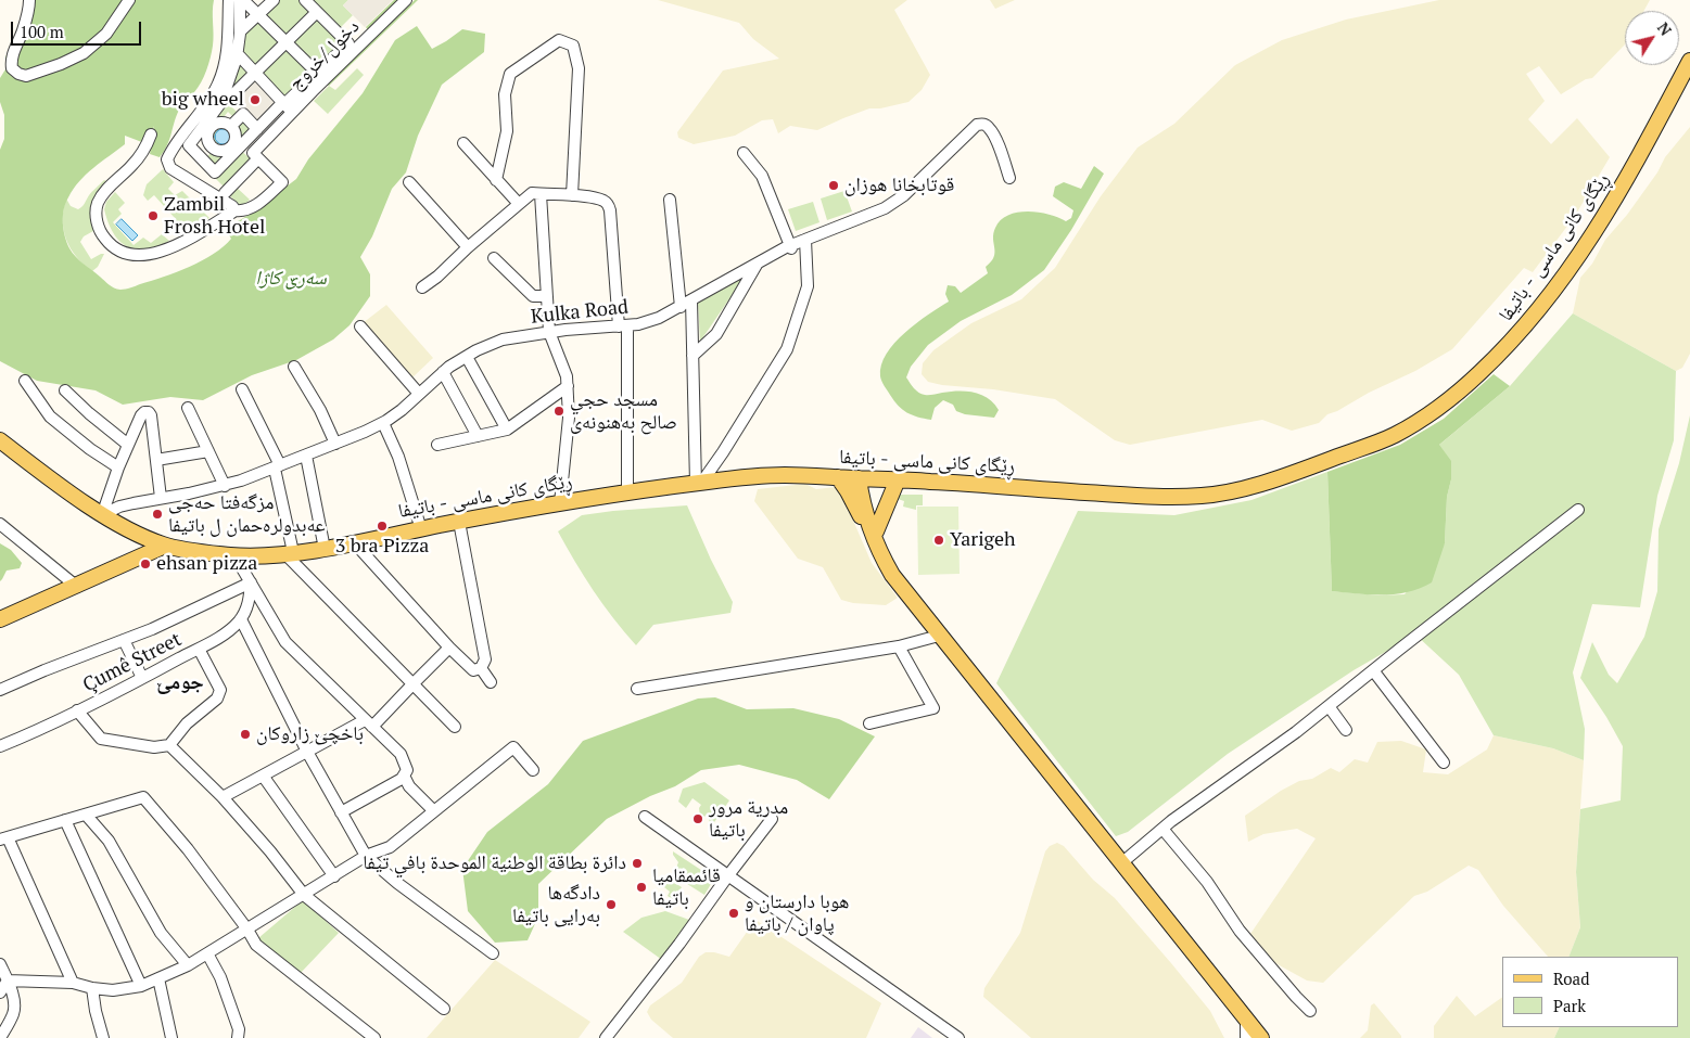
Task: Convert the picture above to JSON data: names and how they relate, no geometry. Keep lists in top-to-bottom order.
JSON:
{
  "streets": {
    "main road": ["ڕێگای کانی ماسی - باتيفا"],
    "street": ["دخول/خروج", "Kulka Road", "Çumê Street"]
  },
  "crossings": [
    ["ڕێگای کانی ماسی - باتيفا", "Kulka Road"]
  ],
  "districts": ["جومێ"],
  "parks": ["سەرێ کاژا"],
  "places": [
    "big wheel",
    "قوتابخانا هوزان",
    "Zambil Frosh Hotel",
    "مسجد حجي صالح بەھنونەی",
    "مزگەفتا حەجی عەبدولرەحمان ل باتیفا",
    "3 bra Pizza",
    "Yarigeh",
    "ehsan pizza",
    "باخچێ زاروکان",
    "مدرية مرور باتيفا",
    "دائرة بطاقة الوطنية الموحدة بافي تيفا",
    "قائممقاميا باتيفا",
    "دادگه‌ها به‌رايى باتيفا",
    "هوبا دارستان و پاوان / باتيفا"
  ],
  "legend": ["Road", "Park"],
  "scale_bar": "100 m",
  "north": "top right"
}
